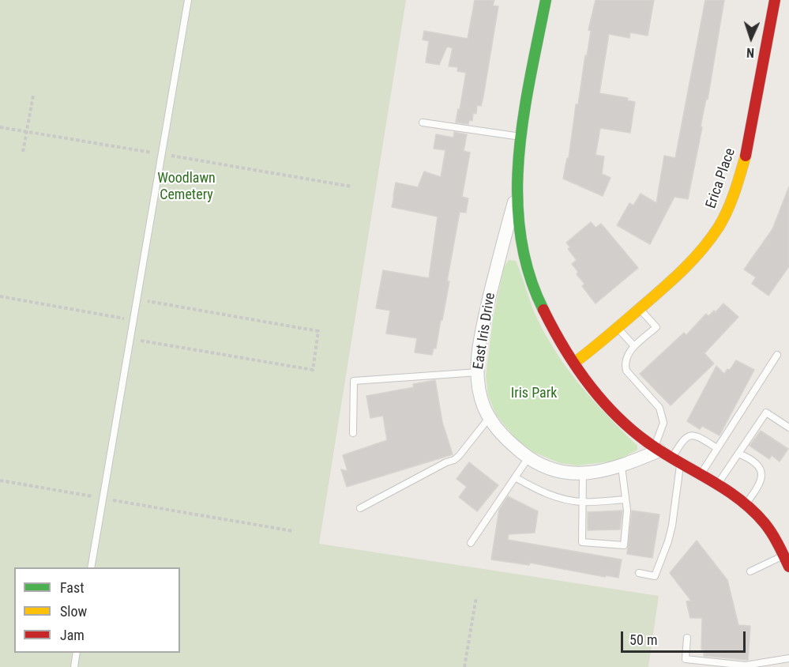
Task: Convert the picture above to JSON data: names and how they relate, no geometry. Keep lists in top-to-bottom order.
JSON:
{
  "streets": {
    "street": ["Erica Place", "East Iris Drive"]
  },
  "crossings": [
    ["Erica Place", "East Iris Drive"]
  ],
  "parks": ["Woodlawn Cemetery", "Iris Park"],
  "legend": ["Fast", "Slow", "Jam"],
  "scale_bar": "50 m",
  "north": "bottom"
}
